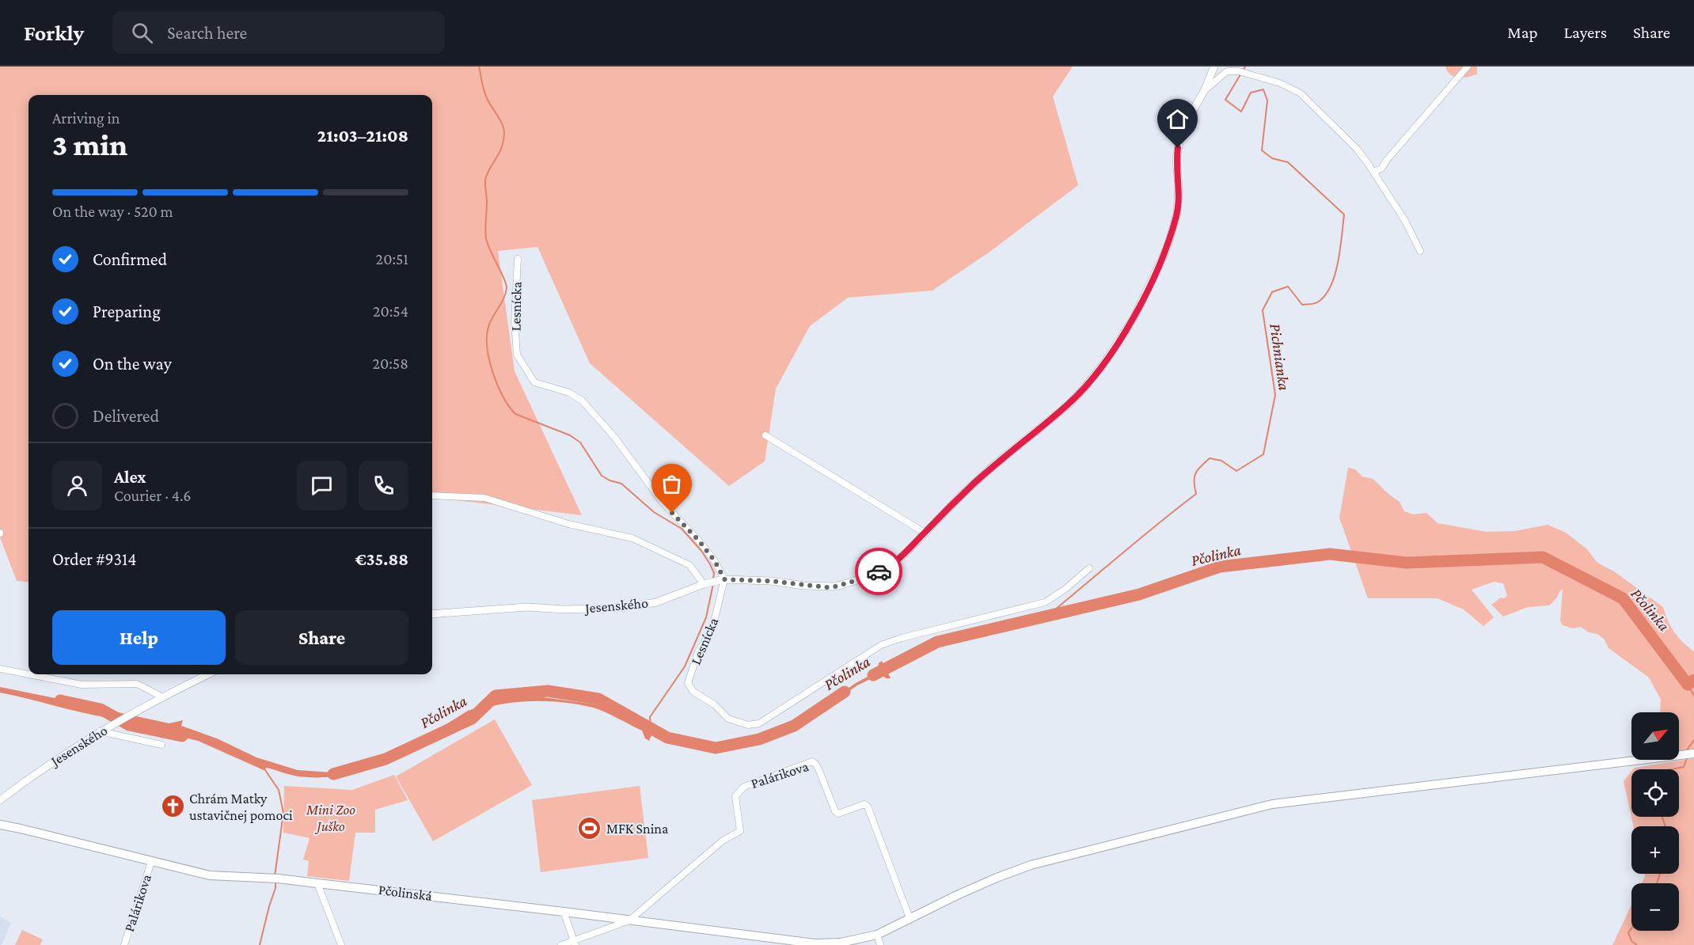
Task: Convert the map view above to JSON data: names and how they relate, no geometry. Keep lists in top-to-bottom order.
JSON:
{
  "streets": {
    "main road": ["Pčolinská"],
    "street": ["Lesnícka", "Jesenského", "Palárikova"]
  },
  "crossings": [
    ["Lesnícka", "Jesenského"],
    ["Palárikova", "Pčolinská"]
  ],
  "water": ["Pichnianka", "Pčolinka"],
  "parks": ["Mini Zoo Juško"],
  "places": {
    "church": ["Chrám Matky ustavičnej pomoci"],
    "sports": ["MFK Snina"]
  },
  "north": "top right",
  "page": {
    "header": "Forkly",
    "search": "Search here",
    "nav": ["Map", "Layers", "Share"],
    "heading": ["3 min", "Arriving in", "21:03–21:08"],
    "panel": [
      "Alex",
      "Courier · 4.6",
      "Order #9314",
      "€35.88"
    ],
    "bar": "On the way · 520 m",
    "list": [
      ["Confirmed", "20:51"],
      ["Preparing", "20:54"],
      ["On the way", "20:58"],
      "Delivered"
    ],
    "buttons": ["Help", "Share"],
    "map_buttons": ["+", "−"]
  }
}
